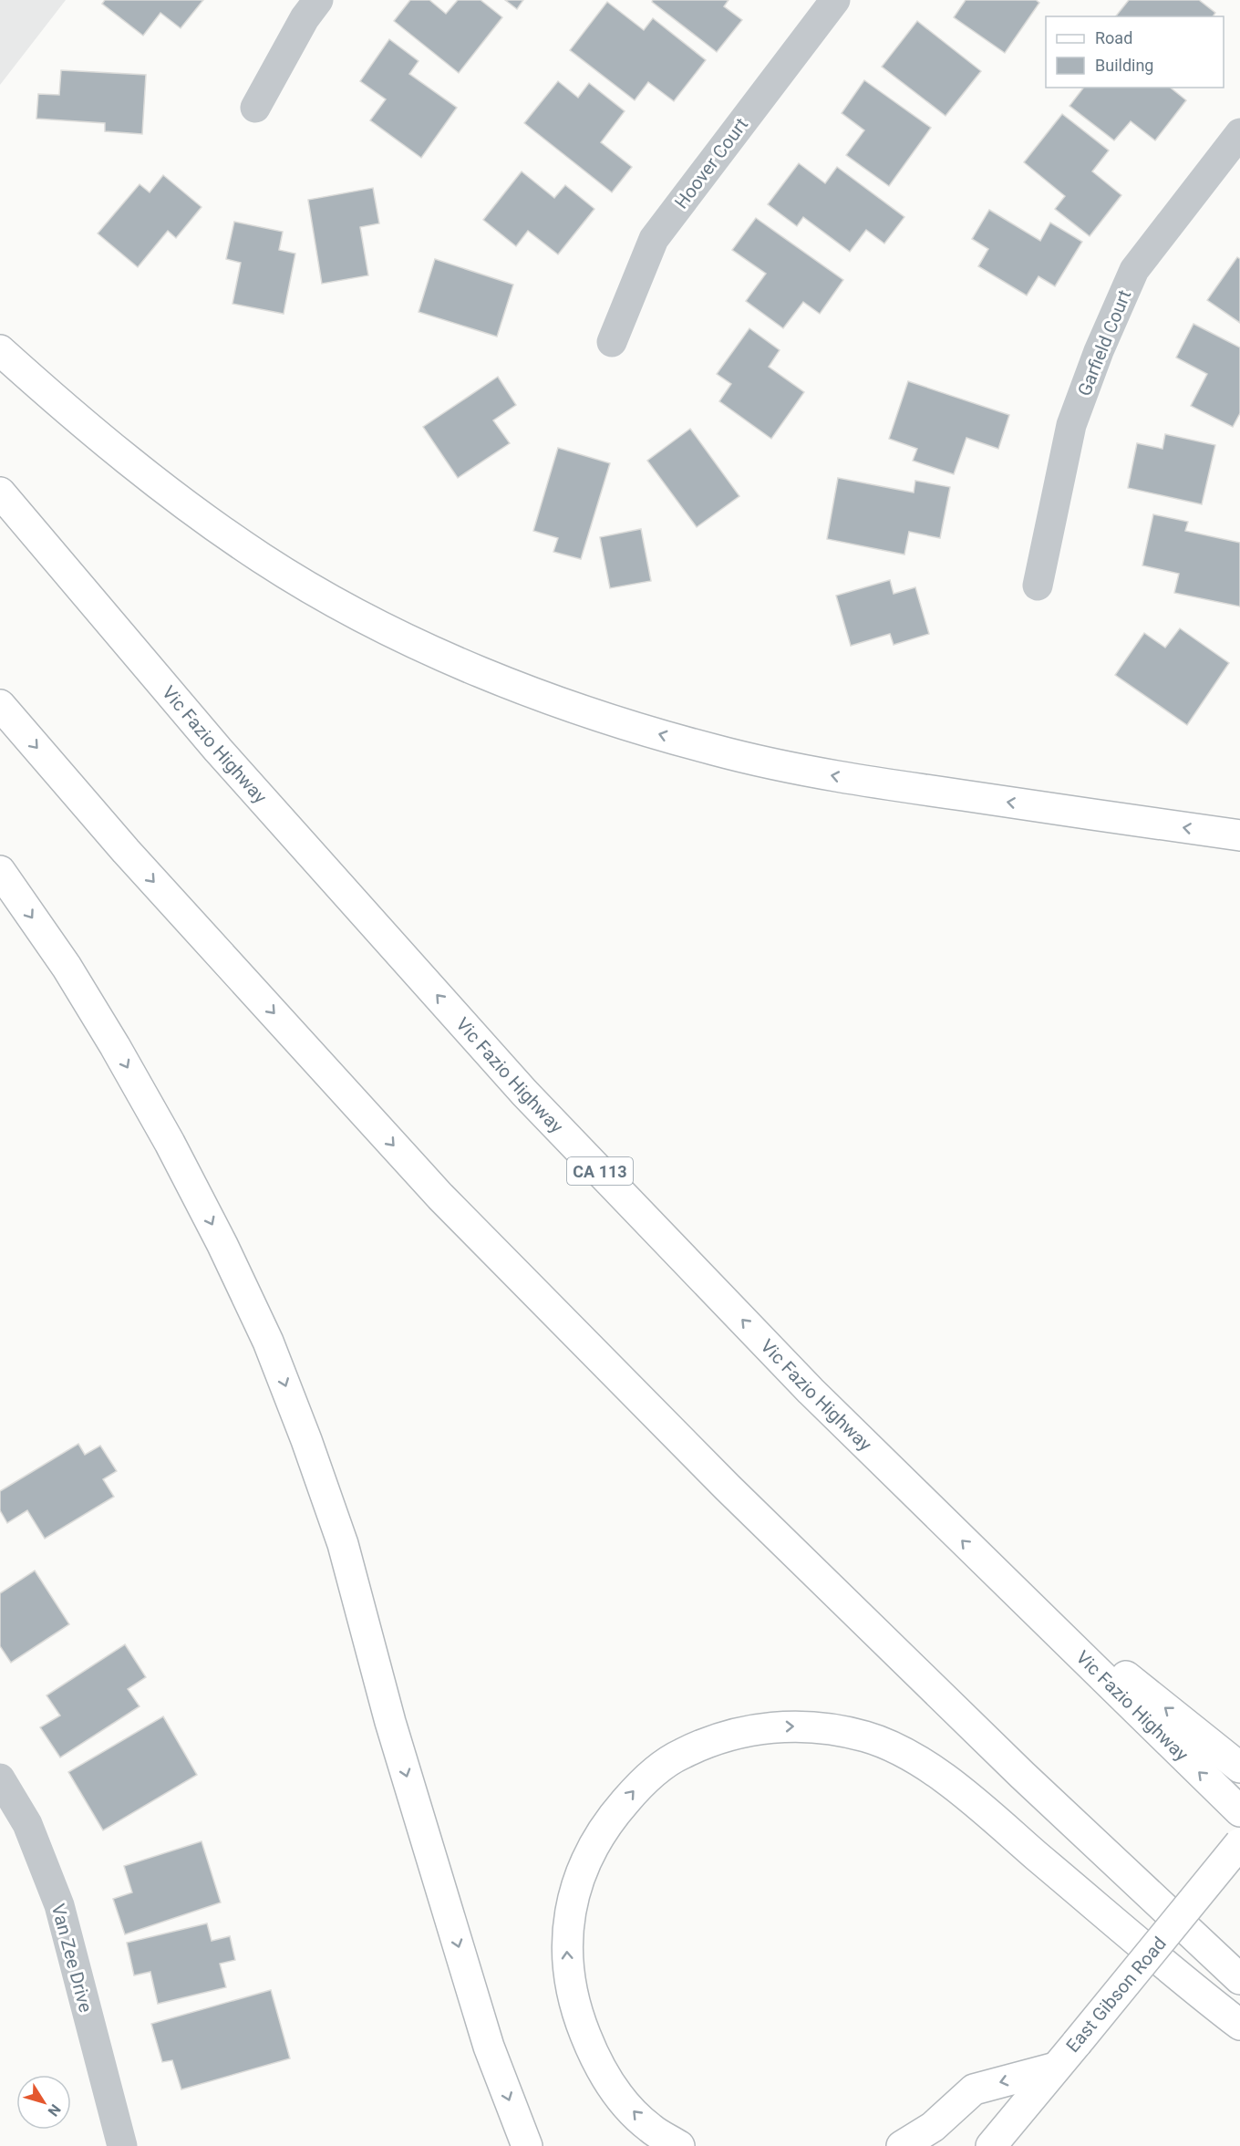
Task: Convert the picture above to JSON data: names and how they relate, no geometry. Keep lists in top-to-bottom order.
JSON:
{
  "streets": {
    "main road": ["Vic Fazio Highway", "CA 113", "East Gibson Road"],
    "street": ["Hoover Court", "Garfield Court", "Van Zee Drive"]
  },
  "legend": ["Road", "Building"],
  "north": "bottom right"
}
